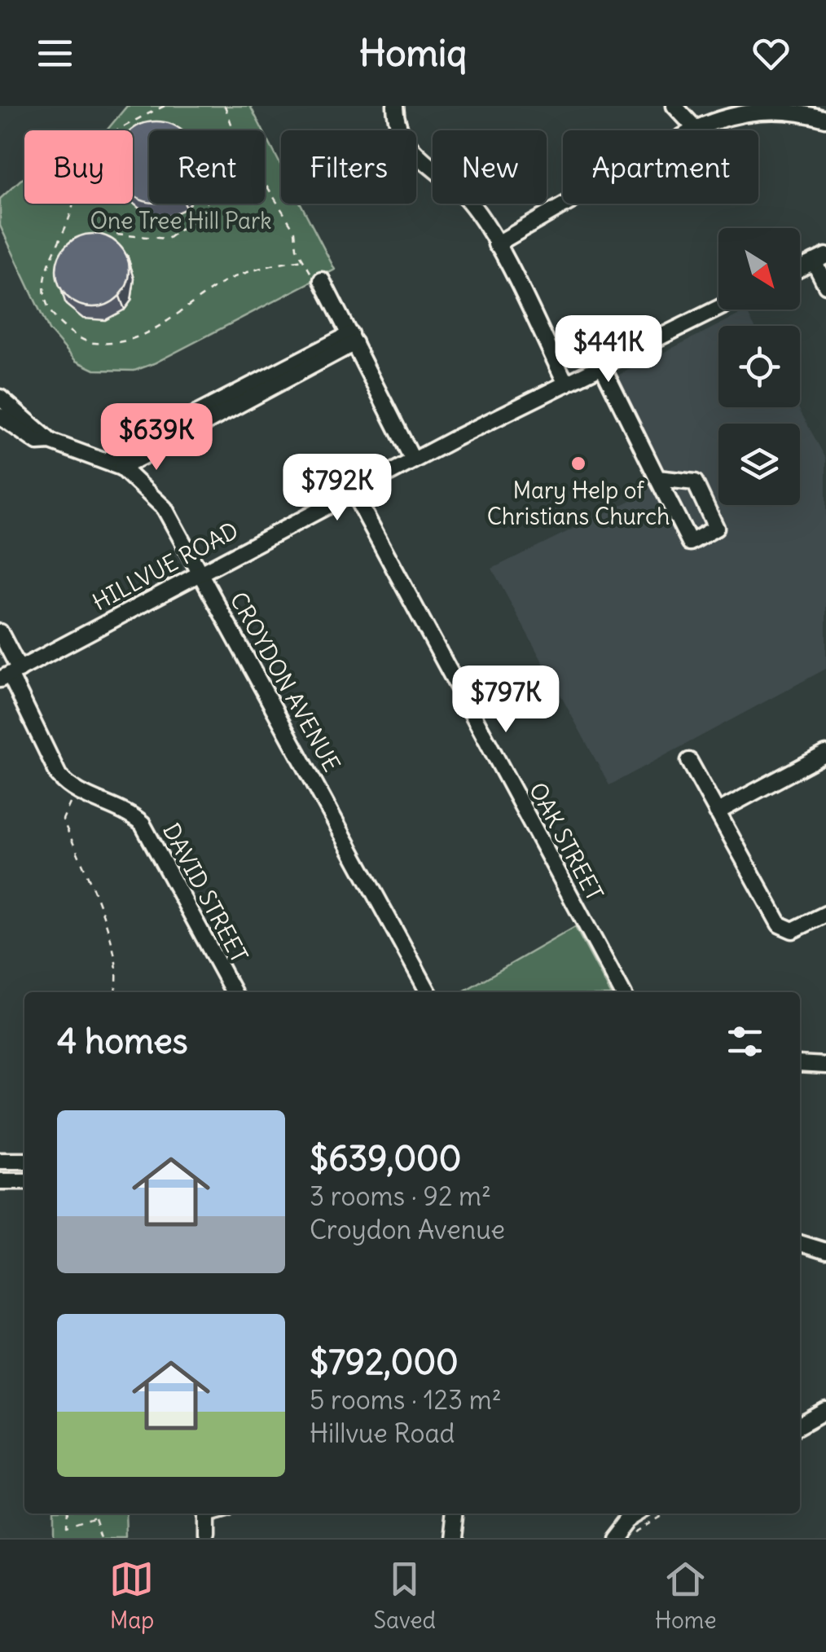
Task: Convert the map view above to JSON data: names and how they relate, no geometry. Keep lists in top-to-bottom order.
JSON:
{
  "streets": {
    "street": [
      "HILLVUE ROAD",
      "CROYDON AVENUE",
      "OAK STREET",
      "DAVID STREET"
    ]
  },
  "crossings": [
    ["HILLVUE ROAD", "CROYDON AVENUE"],
    ["HILLVUE ROAD", "OAK STREET"],
    ["HILLVUE ROAD", "DAVID STREET"]
  ],
  "parks": ["One Tree Hill Park"],
  "places": ["Mary Help of Christians Church"],
  "north": "bottom right",
  "page": {
    "header": "Homiq",
    "chip": [
      "Buy",
      "Rent",
      "Filters",
      "New",
      "Apartment"
    ],
    "price": [
      "$441K",
      "$639K",
      "$792K",
      "$797K"
    ],
    "heading": "4 homes",
    "list": [
      {
        "name": "$639,000",
        "note": "3 rooms · 92 m² · Croydon Avenue"
      },
      {
        "name": "$792,000",
        "note": "5 rooms · 123 m² · Hillvue Road"
      }
    ],
    "tabs": ["Map", "Saved", "Home"]
  }
}
